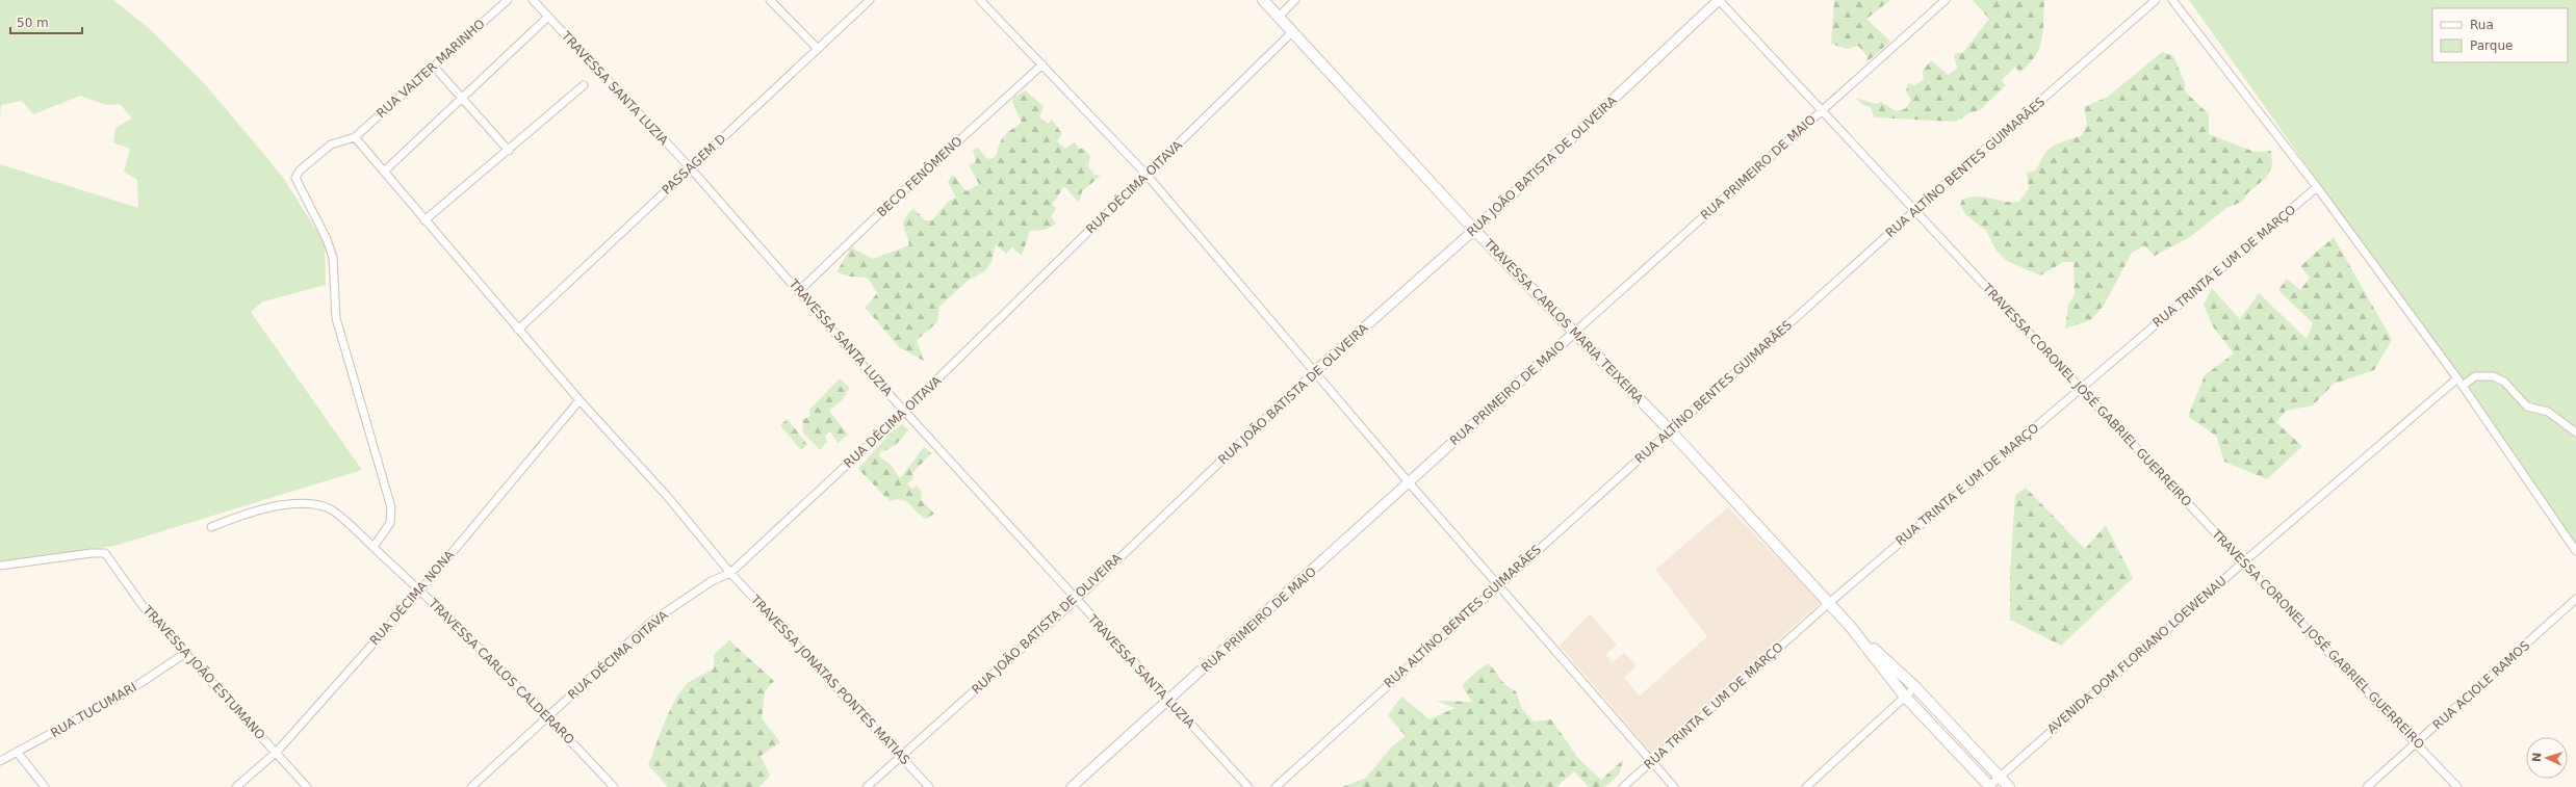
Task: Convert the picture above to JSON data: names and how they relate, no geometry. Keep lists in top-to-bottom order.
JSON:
{
  "streets": {
    "main road": ["TRAVESSA CARLOS MARIA TEIXEIRA"],
    "street": [
      "RUA VALTER MARINHO",
      "TRAVESSA SANTA LUZIA",
      "PASSAGEM D",
      "RUA JOÃO BATISTA DE OLIVEIRA",
      "RUA PRIMEIRO DE MAIO",
      "RUA ALTÍNO BENTES GUIMARÃES",
      "BECO FENÔMENO",
      "RUA DÉCIMA OITAVA",
      "RUA TRINTA E UM DE MARÇO",
      "TRAVESSA CORONEL JOSÉ GABRIEL GUERREIRO",
      "RUA DÉCIMA NONA",
      "AVENIDA DOM FLORIANO LOEWENAU",
      "TRAVESSA CARLOS CALDERARO",
      "TRAVESSA JOÃO ESTUMANO",
      "TRAVESSA JONATAS PONTES MATIAS",
      "RUA ACIOLE RAMOS",
      "RUA TUCUMARI"
    ]
  },
  "crossings": [
    ["TRAVESSA SANTA LUZIA", "PASSAGEM D"],
    ["TRAVESSA SANTA LUZIA", "RUA JOÃO BATISTA DE OLIVEIRA"],
    ["TRAVESSA SANTA LUZIA", "RUA PRIMEIRO DE MAIO"],
    ["TRAVESSA SANTA LUZIA", "BECO FENÔMENO"],
    ["TRAVESSA SANTA LUZIA", "RUA DÉCIMA OITAVA"],
    ["RUA JOÃO BATISTA DE OLIVEIRA", "TRAVESSA CARLOS MARIA TEIXEIRA"],
    ["RUA JOÃO BATISTA DE OLIVEIRA", "TRAVESSA CORONEL JOSÉ GABRIEL GUERREIRO"],
    ["RUA JOÃO BATISTA DE OLIVEIRA", "TRAVESSA JONATAS PONTES MATIAS"],
    ["RUA PRIMEIRO DE MAIO", "TRAVESSA CARLOS MARIA TEIXEIRA"],
    ["RUA PRIMEIRO DE MAIO", "TRAVESSA CORONEL JOSÉ GABRIEL GUERREIRO"],
    ["RUA ALTÍNO BENTES GUIMARÃES", "TRAVESSA CARLOS MARIA TEIXEIRA"],
    ["RUA ALTÍNO BENTES GUIMARÃES", "TRAVESSA CORONEL JOSÉ GABRIEL GUERREIRO"],
    ["RUA DÉCIMA OITAVA", "TRAVESSA CARLOS MARIA TEIXEIRA"],
    ["RUA DÉCIMA OITAVA", "TRAVESSA CARLOS CALDERARO"],
    ["RUA DÉCIMA OITAVA", "TRAVESSA JONATAS PONTES MATIAS"],
    ["RUA TRINTA E UM DE MARÇO", "TRAVESSA CARLOS MARIA TEIXEIRA"],
    ["RUA TRINTA E UM DE MARÇO", "TRAVESSA CORONEL JOSÉ GABRIEL GUERREIRO"],
    ["TRAVESSA CARLOS MARIA TEIXEIRA", "AVENIDA DOM FLORIANO LOEWENAU"],
    ["TRAVESSA CORONEL JOSÉ GABRIEL GUERREIRO", "AVENIDA DOM FLORIANO LOEWENAU"],
    ["TRAVESSA CORONEL JOSÉ GABRIEL GUERREIRO", "RUA ACIOLE RAMOS"],
    ["RUA DÉCIMA NONA", "TRAVESSA CARLOS CALDERARO"],
    ["RUA DÉCIMA NONA", "TRAVESSA JOÃO ESTUMANO"],
    ["TRAVESSA JOÃO ESTUMANO", "RUA TUCUMARI"]
  ],
  "legend": ["Rua", "Parque"],
  "scale_bar": "50 m",
  "north": "left"
}
